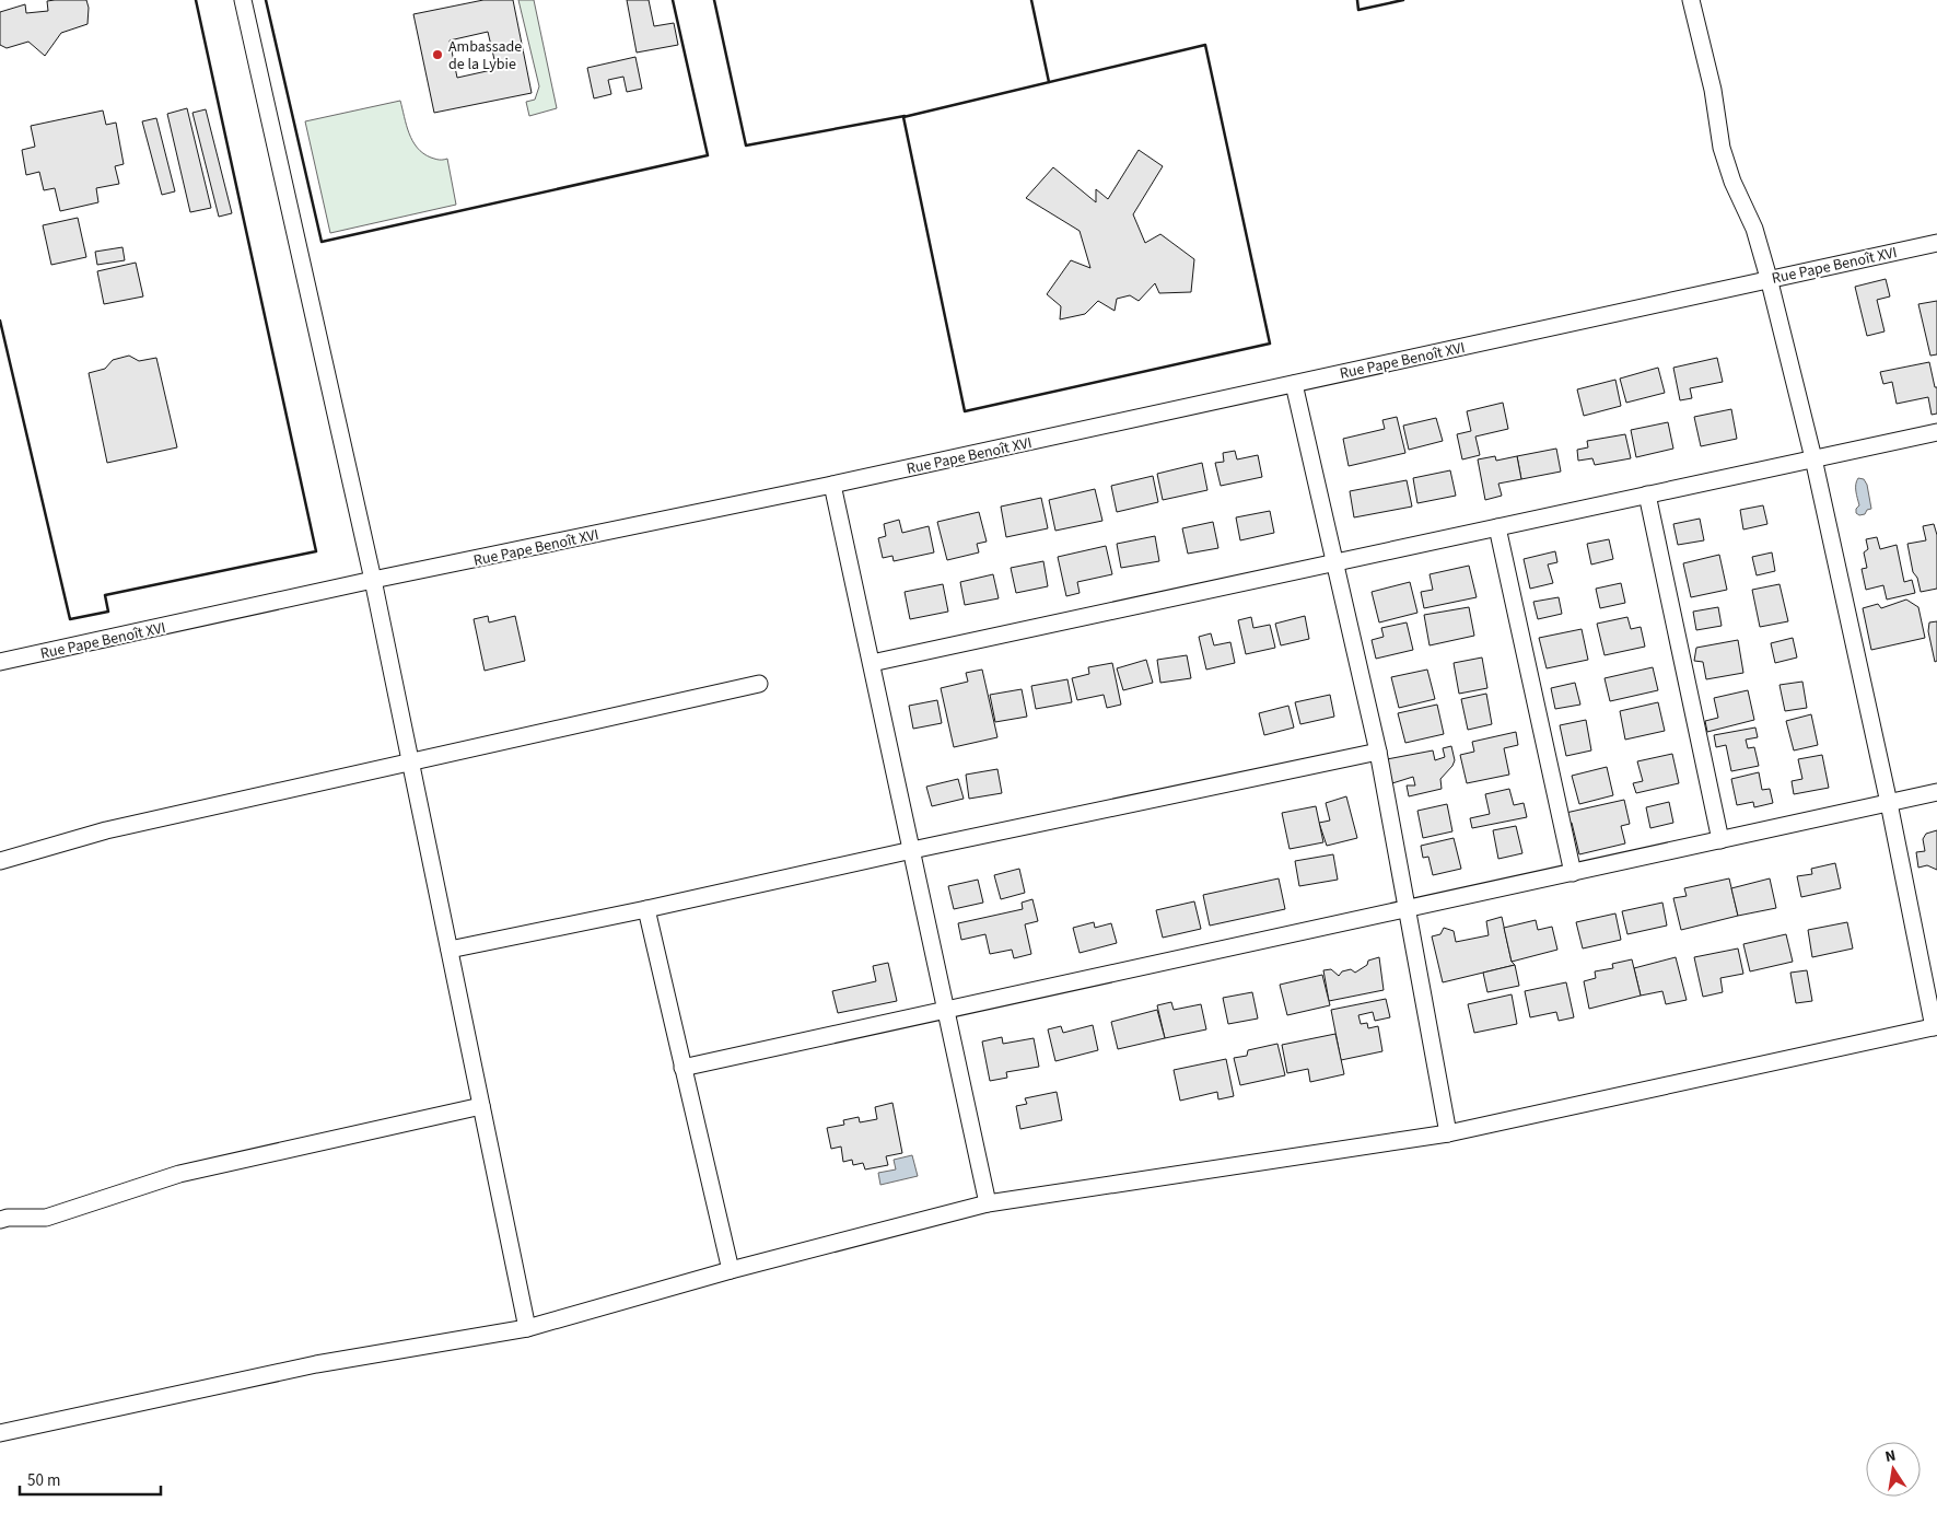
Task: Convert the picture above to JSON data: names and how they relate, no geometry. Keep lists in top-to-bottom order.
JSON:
{
  "streets": {
    "street": ["Rue Pape Benoît XVI"]
  },
  "places": ["Ambassade de la Lybie"],
  "scale_bar": "50 m",
  "north": "top"
}
